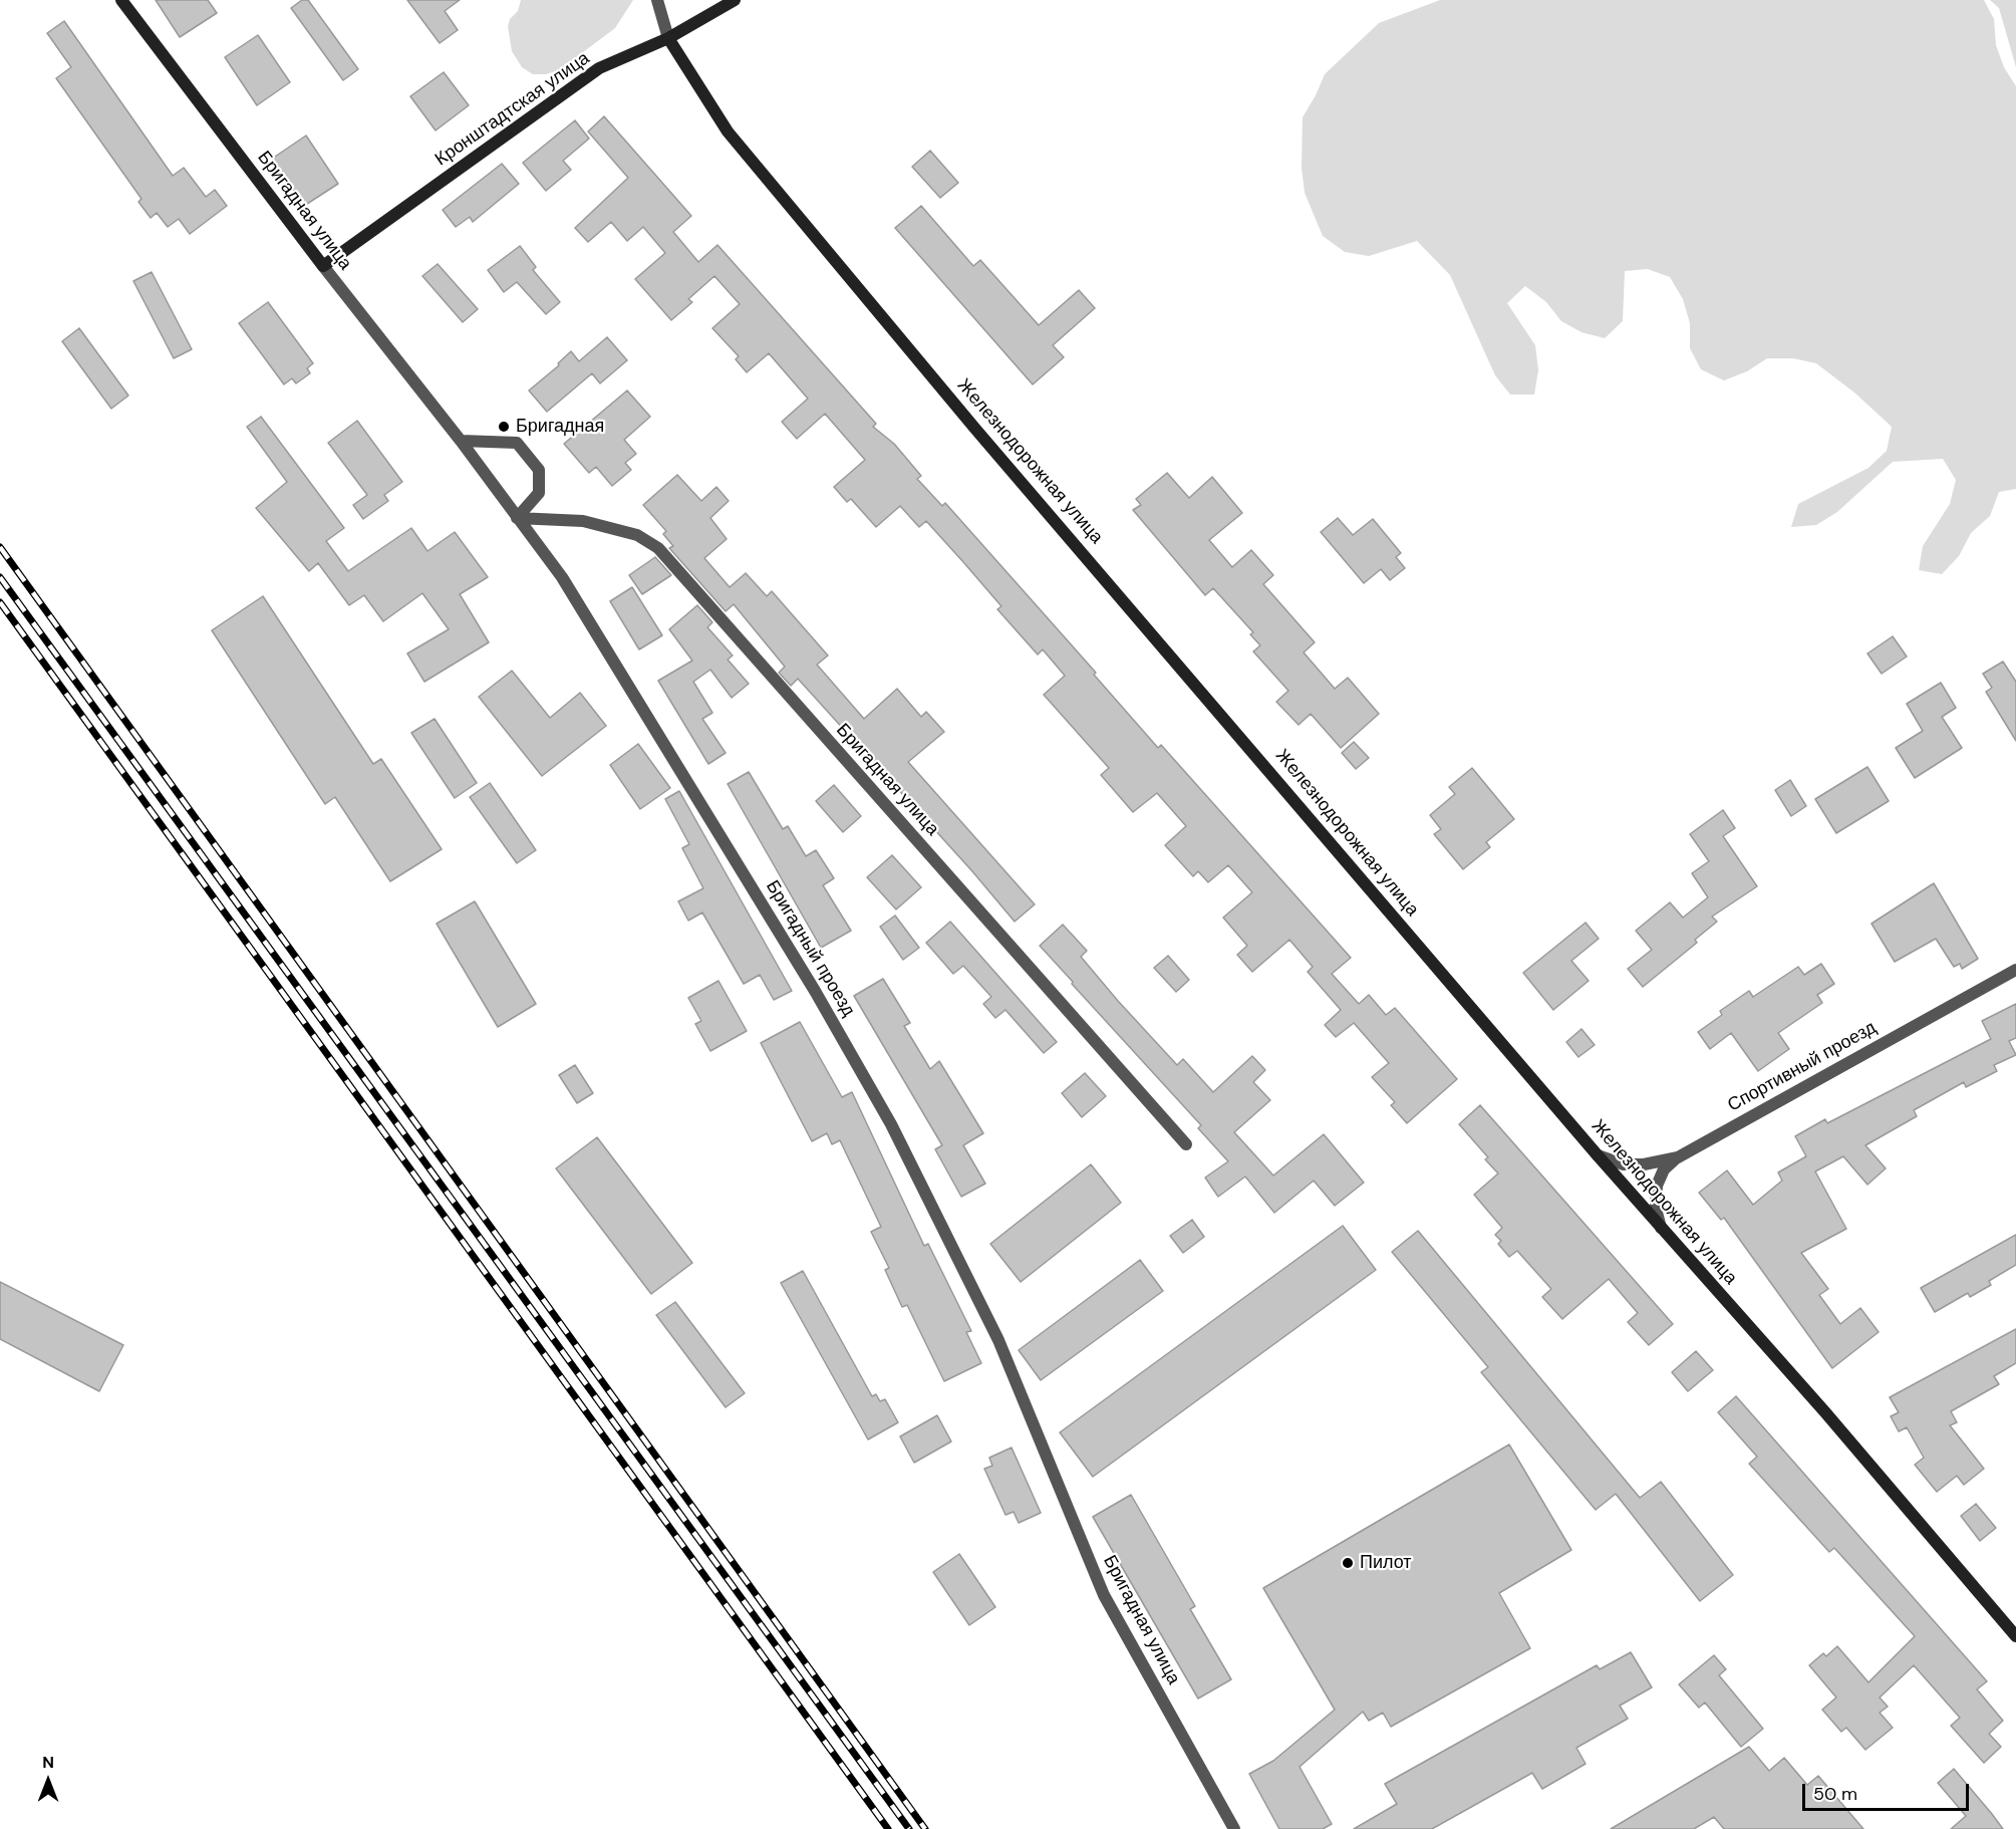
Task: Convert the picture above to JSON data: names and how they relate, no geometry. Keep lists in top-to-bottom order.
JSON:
{
  "streets": {
    "street": [
      "Кронштадтская улица",
      "Бригадная улица",
      "Железнодорожная улица",
      "Бригадный проезд",
      "Спортивный проезд"
    ]
  },
  "crossings": [
    ["Кронштадтская улица", "Бригадная улица"],
    ["Кронштадтская улица", "Железнодорожная улица"],
    ["Бригадная улица", "Бригадный проезд"],
    ["Железнодорожная улица", "Спортивный проезд"]
  ],
  "places": ["Бригадная", "Пилот"],
  "scale_bar": "50 m",
  "north": "top"
}
